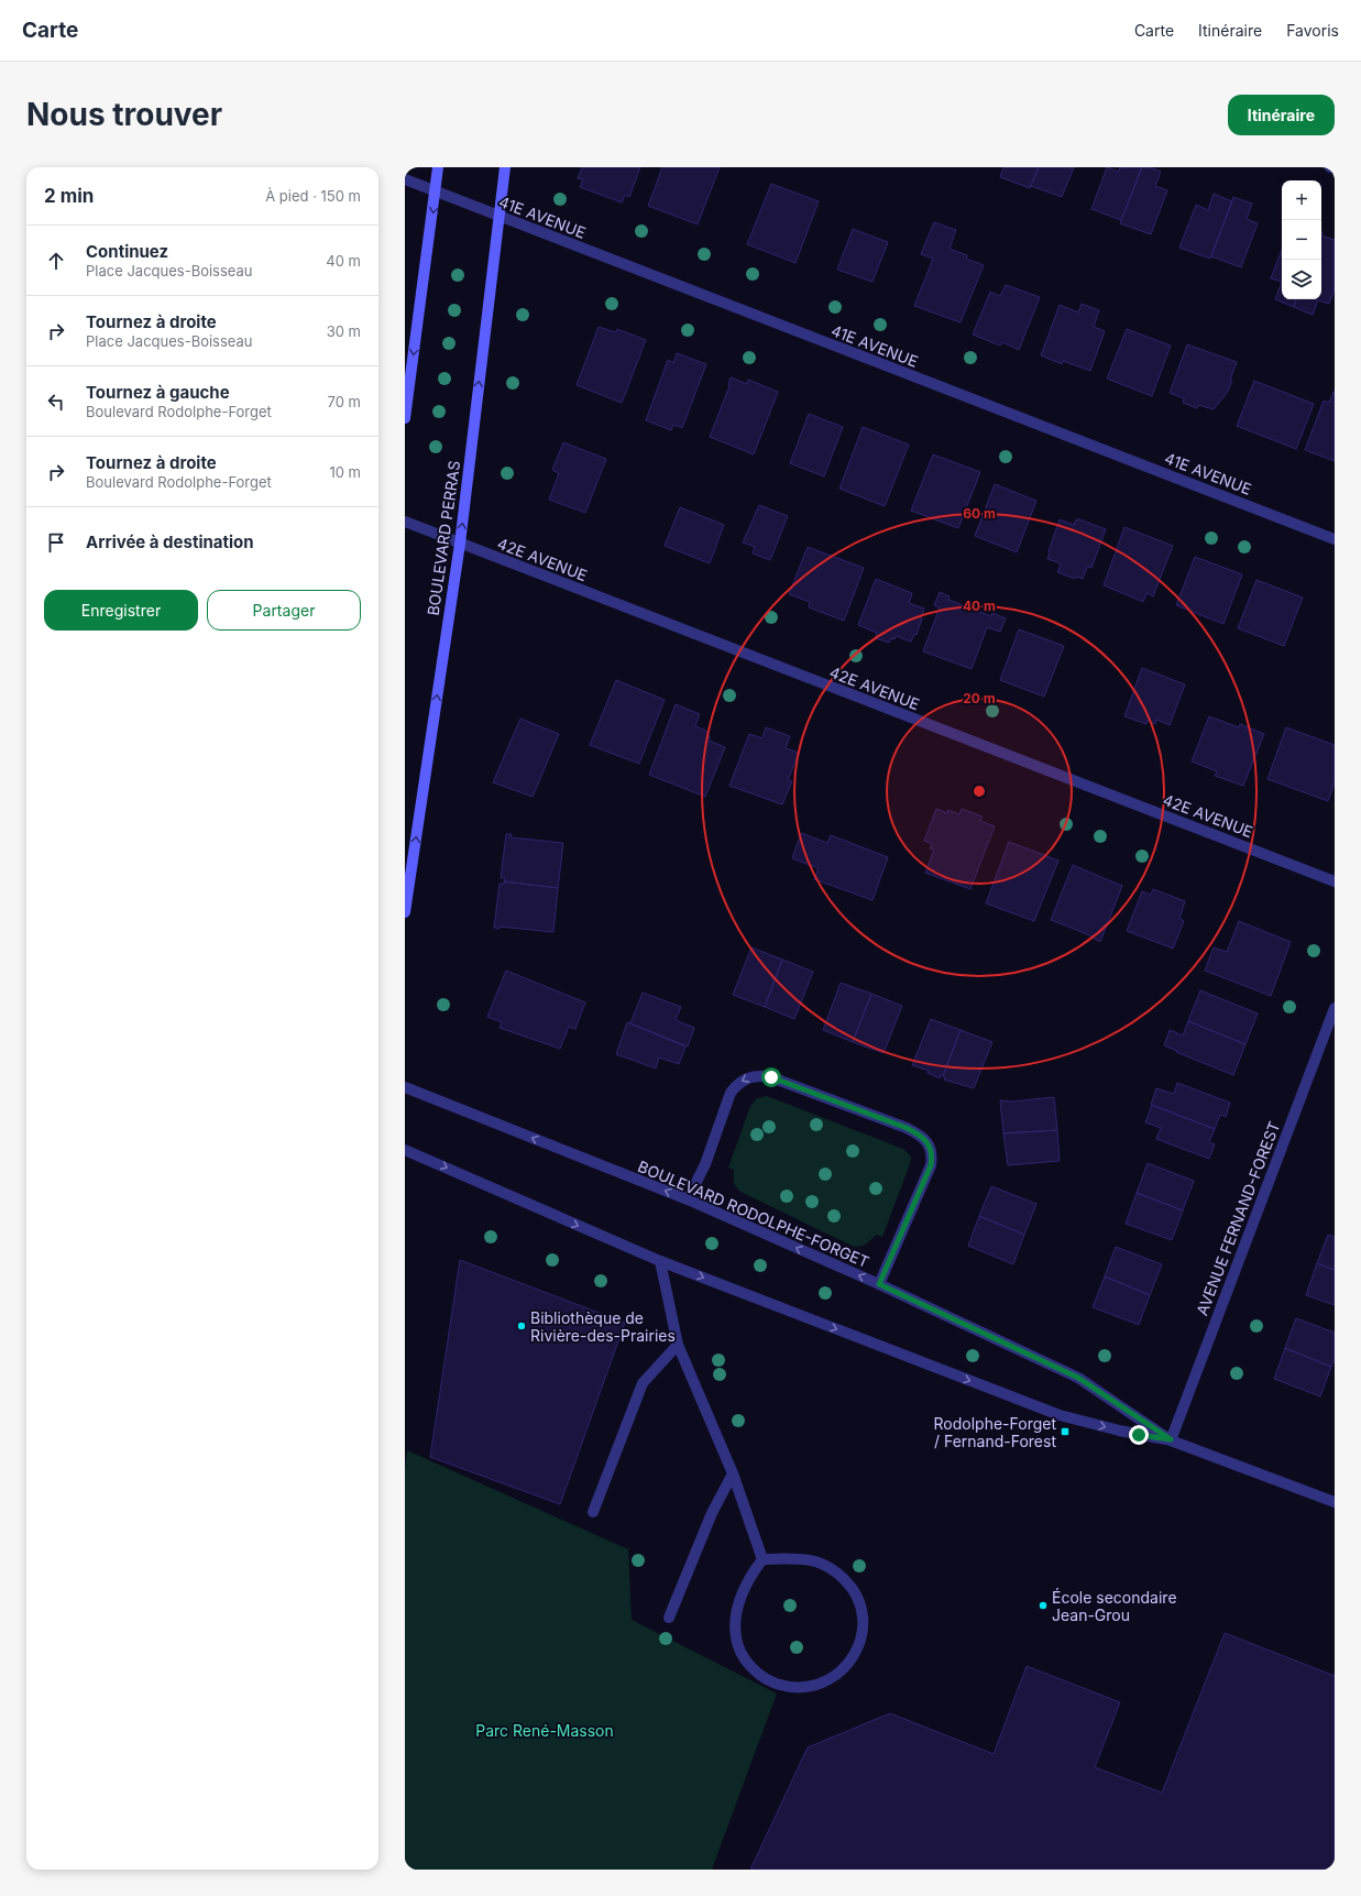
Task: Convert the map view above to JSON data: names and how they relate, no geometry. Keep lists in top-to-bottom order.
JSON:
{
  "streets": {
    "main road": ["BOULEVARD PERRAS"],
    "street": [
      "41E AVENUE",
      "42E AVENUE",
      "BOULEVARD RODOLPHE-FORGET",
      "AVENUE FERNAND-FOREST"
    ]
  },
  "crossings": [
    ["41E AVENUE", "BOULEVARD PERRAS"],
    ["BOULEVARD PERRAS", "42E AVENUE"],
    ["BOULEVARD RODOLPHE-FORGET", "AVENUE FERNAND-FOREST"]
  ],
  "parks": ["Parc René-Masson"],
  "places": {
    "other": ["Bibliothèque de Rivière-des-Prairies", "École secondaire Jean-Grou"],
    "transit": ["Rodolphe-Forget / Fernand-Forest"]
  },
  "page": {
    "header": "Carte",
    "nav": ["Carte", "Itinéraire", "Favoris"],
    "buttons": [
      "Itinéraire",
      ["Enregistrer", "Partager"]
    ],
    "title": "Nous trouver",
    "heading": ["2 min", "À pied · 150 m"],
    "map_buttons": ["+", "−"],
    "list": [
      ["Continuez", "Place Jacques-Boisseau", "40 m"],
      ["Tournez à droite", "Place Jacques-Boisseau", "30 m"],
      ["Tournez à gauche", "Boulevard Rodolphe-Forget", "70 m"],
      ["Tournez à droite", "Boulevard Rodolphe-Forget", "10 m"],
      "Arrivée à destination"
    ]
  },
  "rings": ["60 m", "40 m", "20 m"]
}
